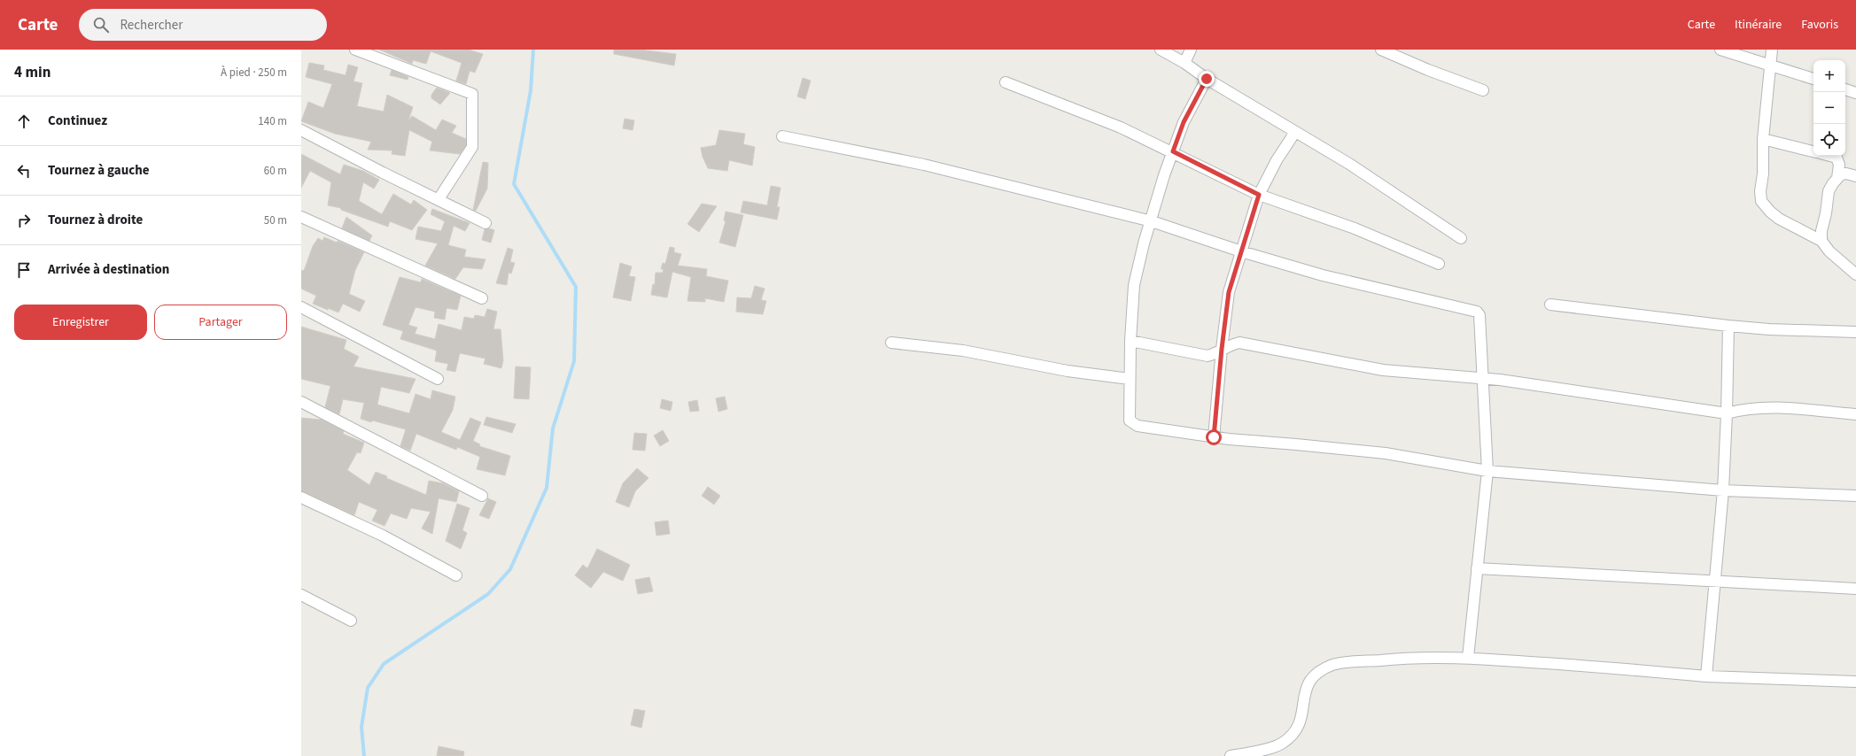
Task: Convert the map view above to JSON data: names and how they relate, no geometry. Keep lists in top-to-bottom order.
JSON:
{
  "page": {
    "header": "Carte",
    "search": "Rechercher",
    "nav": ["Carte", "Itinéraire", "Favoris"],
    "heading": ["4 min", "À pied · 250 m"],
    "map_buttons": ["+", "−"],
    "list": [
      ["Continuez", "140 m"],
      ["Tournez à gauche", "60 m"],
      ["Tournez à droite", "50 m"],
      "Arrivée à destination"
    ],
    "buttons": ["Enregistrer", "Partager"]
  }
}
